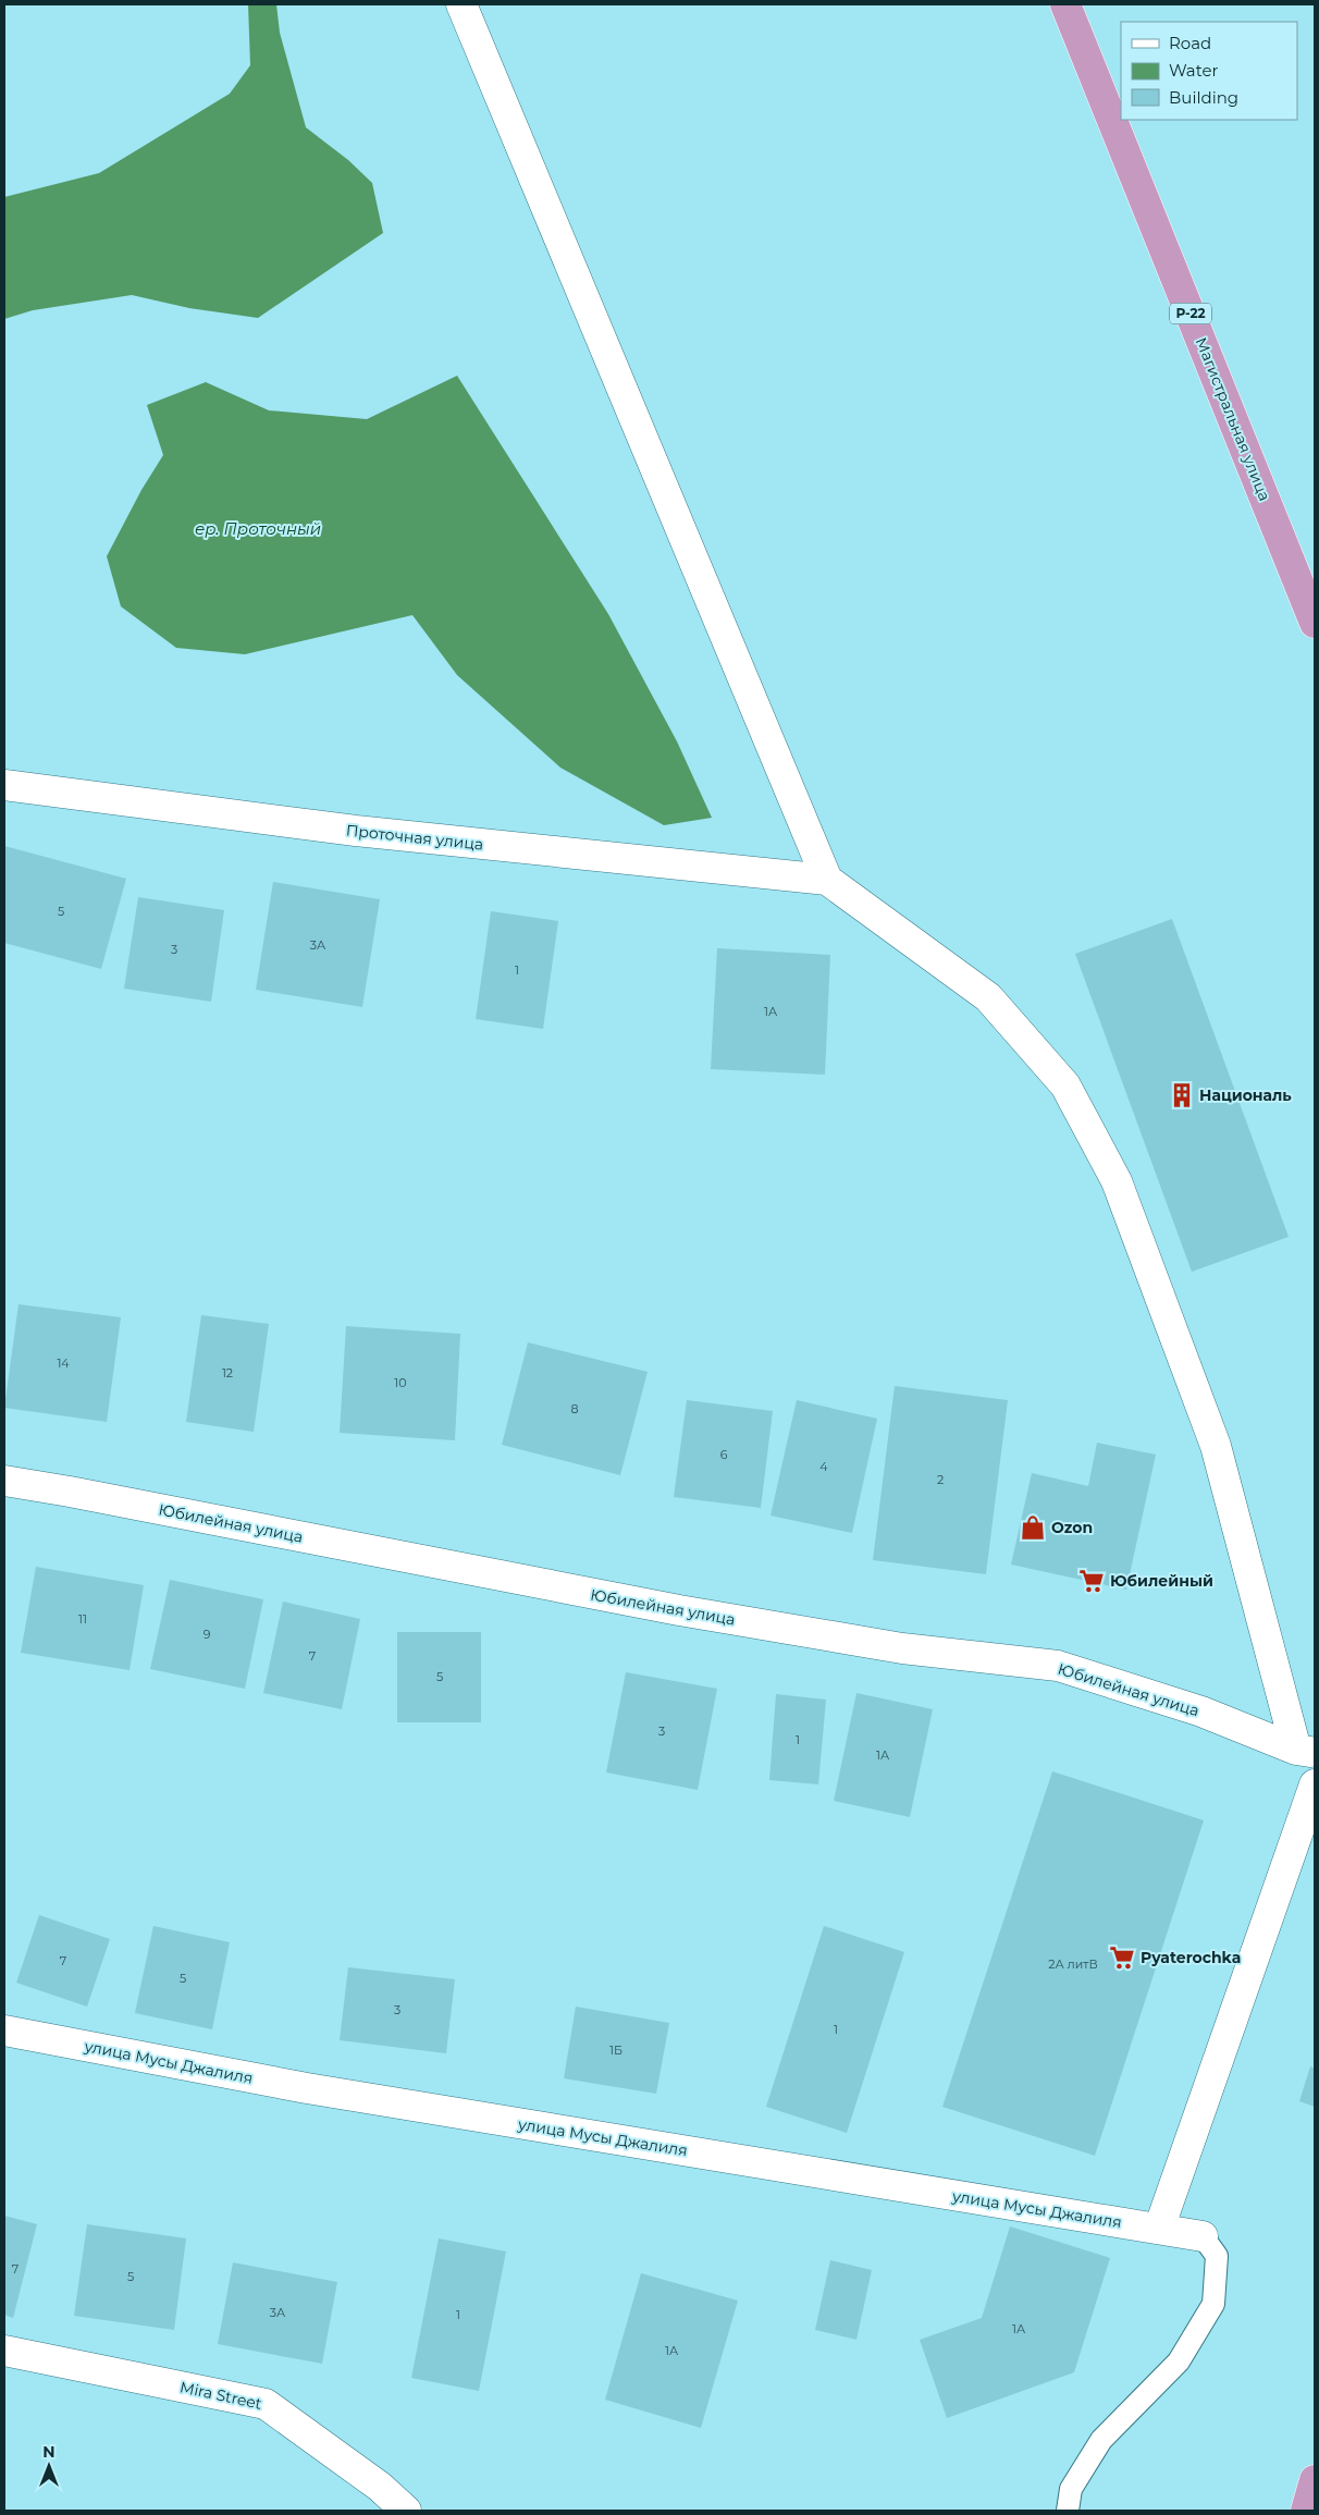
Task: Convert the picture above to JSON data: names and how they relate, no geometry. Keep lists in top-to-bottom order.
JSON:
{
  "streets": {
    "highway": ["Р-22", "Магистральная улица"],
    "street": [
      "Проточная улица",
      "Юбилейная улица",
      "улица Мусы Джалиля",
      "Mira Street"
    ]
  },
  "water": ["ер. Проточный"],
  "places": {
    "building": ["Националь"],
    "shop": ["Ozon"],
    "supermarket": ["Юбилейный", "Pyaterochka"]
  },
  "house_numbers": [
    "5",
    "3А",
    "3",
    "1",
    "1А",
    "14",
    "12",
    "10",
    "8",
    "6",
    "4",
    "2",
    "11",
    "9",
    "7",
    "5",
    "3",
    "1",
    "1А",
    "7",
    "2А литВ",
    "5",
    "3",
    "1",
    "1Б",
    "7",
    "5",
    "3А",
    "1",
    "1А",
    "1А"
  ],
  "legend": ["Road", "Water", "Building"],
  "north": "top"
}
